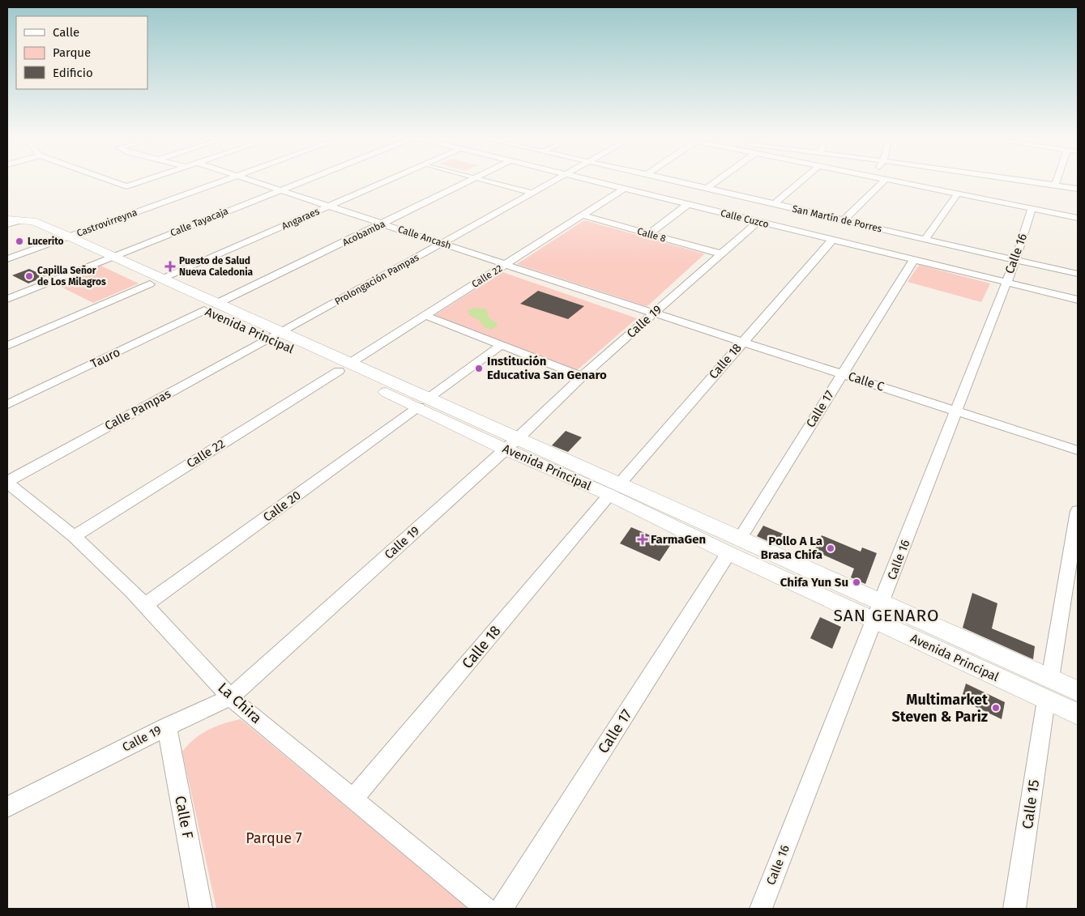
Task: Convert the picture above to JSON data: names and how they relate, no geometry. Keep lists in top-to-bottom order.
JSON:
{
  "streets": {
    "street": [
      "Angaraes",
      "Calle Cuzco",
      "San Martín de Porres",
      "Calle Tayacaja",
      "Castrovirreyna",
      "Acobamba",
      "Calle 8",
      "Calle Ancash",
      "Calle 16",
      "Calle 22",
      "Prolongación Pampas",
      "Calle 19",
      "Avenida Principal",
      "Tauro",
      "Calle 18",
      "Calle C",
      "Calle 17",
      "Calle Pampas",
      "Calle 20",
      "La Chira",
      "Calle 15",
      "Calle F"
    ]
  },
  "crossings": [
    ["Angaraes", "Calle Ancash"],
    ["Angaraes", "Avenida Principal"],
    ["Calle Cuzco", "Calle 16"],
    ["Calle Cuzco", "Calle 22"],
    ["Calle Cuzco", "Calle 19"],
    ["Calle Cuzco", "Calle 18"],
    ["Calle Cuzco", "Calle 17"],
    ["San Martín de Porres", "Calle 16"],
    ["Calle Tayacaja", "Calle Ancash"],
    ["Calle Tayacaja", "Avenida Principal"],
    ["Castrovirreyna", "Avenida Principal"],
    ["Acobamba", "Calle Ancash"],
    ["Acobamba", "Avenida Principal"],
    ["Acobamba", "Tauro"],
    ["Calle 8", "Calle 22"],
    ["Calle 8", "Calle 19"],
    ["Calle Ancash", "Calle 22"],
    ["Calle Ancash", "Prolongación Pampas"],
    ["Calle Ancash", "Calle 19"],
    ["Calle Ancash", "Calle C"],
    ["Calle 16", "Avenida Principal"],
    ["Calle 16", "Calle C"],
    ["Calle 22", "Avenida Principal"],
    ["Calle 22", "La Chira"],
    ["Prolongación Pampas", "Avenida Principal"],
    ["Prolongación Pampas", "Calle Pampas"],
    ["Calle 19", "Avenida Principal"],
    ["Calle 19", "Calle C"],
    ["Calle 19", "La Chira"],
    ["Calle 19", "Calle F"],
    ["Avenida Principal", "Tauro"],
    ["Avenida Principal", "Calle 18"],
    ["Avenida Principal", "Calle 17"],
    ["Avenida Principal", "Calle Pampas"],
    ["Avenida Principal", "Calle 20"],
    ["Avenida Principal", "Calle 15"],
    ["Calle 18", "Calle C"],
    ["Calle 18", "La Chira"],
    ["Calle C", "Calle 17"],
    ["Calle Pampas", "La Chira"],
    ["Calle 20", "La Chira"]
  ],
  "districts": ["SAN GENARO"],
  "parks": ["Parque 7"],
  "places": {
    "other": [
      "Lucerito",
      "Capilla Señor de Los Milagros",
      "Institución Educativa San Genaro",
      "Pollo A La Brasa Chifa",
      "Chifa Yun Su",
      "Multimarket Steven & Pariz"
    ],
    "health": ["Puesto de Salud Nueva Caledonia", "FarmaGen"]
  },
  "legend": ["Calle", "Parque", "Edificio"]
}
